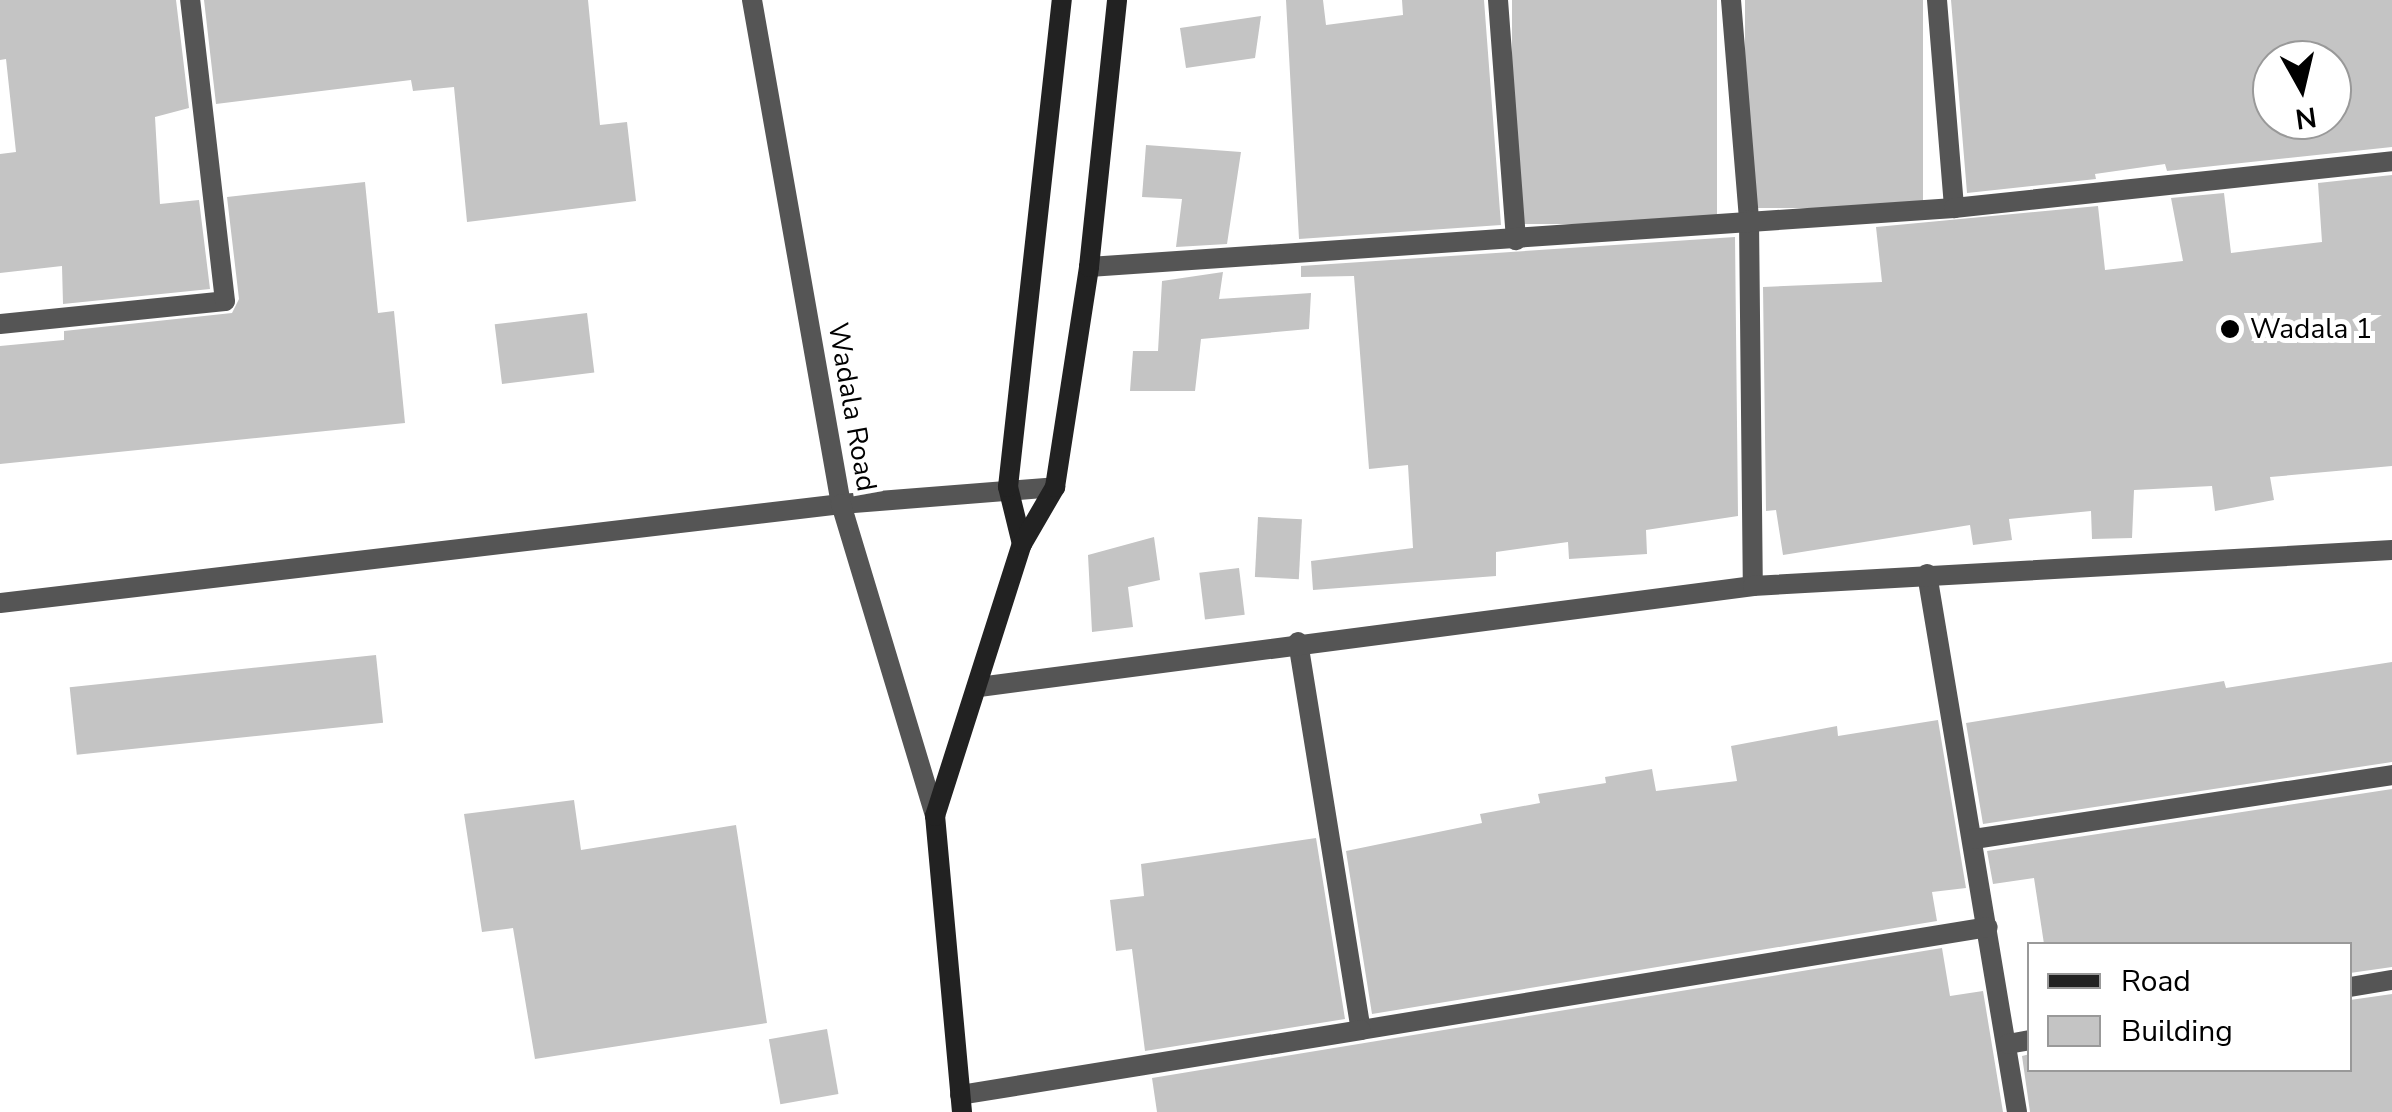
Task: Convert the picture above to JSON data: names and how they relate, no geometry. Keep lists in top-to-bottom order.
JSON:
{
  "streets": {
    "street": ["Wadala Road"]
  },
  "places": ["Wadala 1"],
  "legend": ["Road", "Building"],
  "north": "bottom"
}
